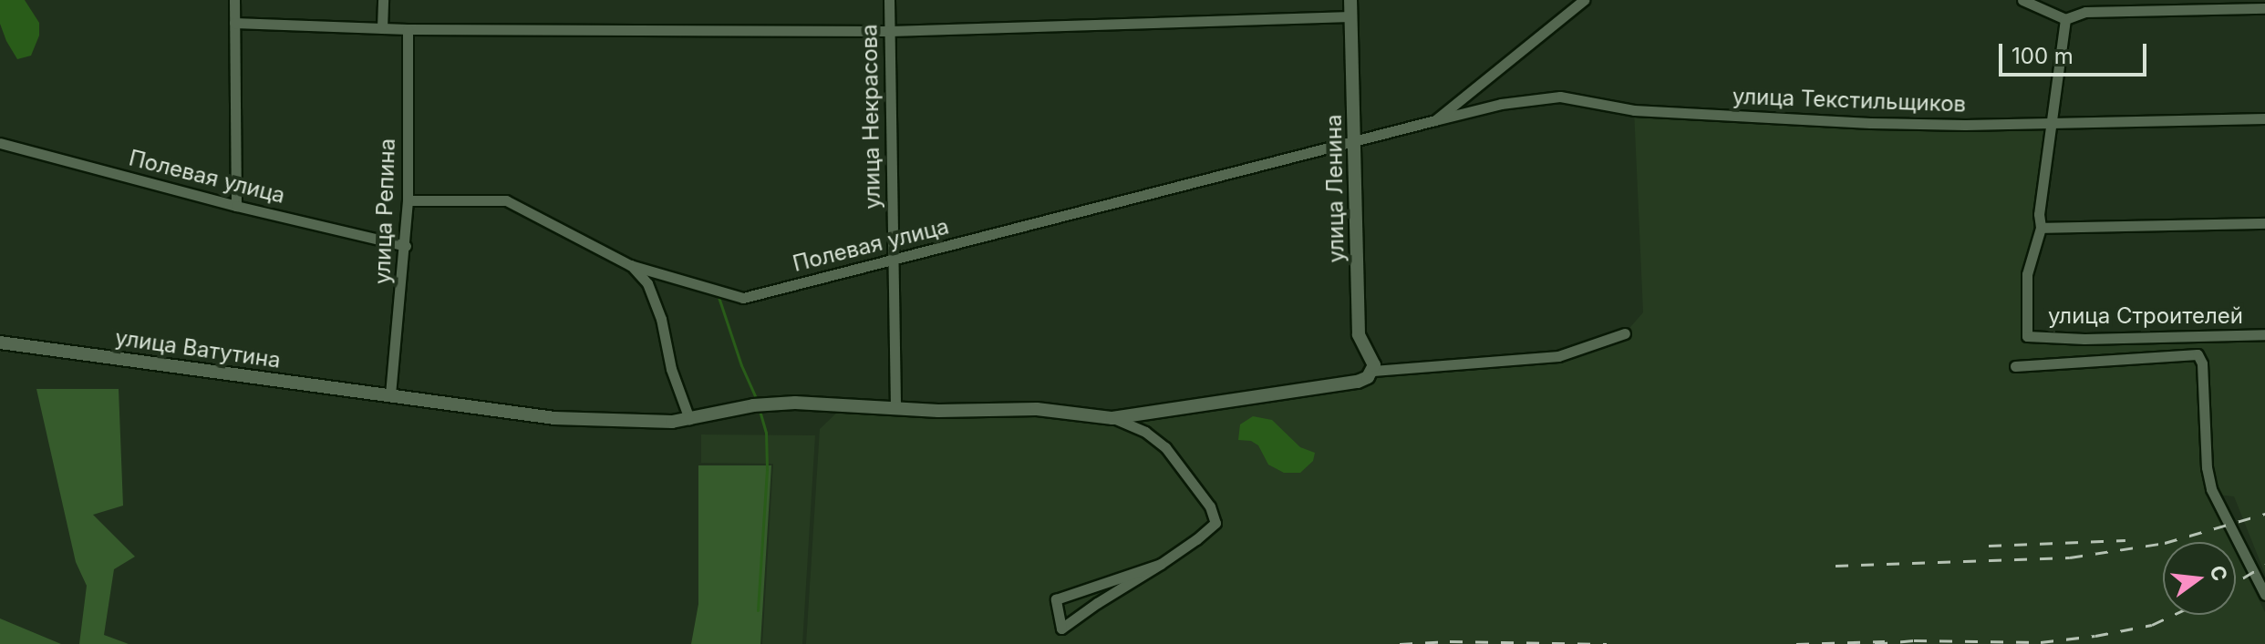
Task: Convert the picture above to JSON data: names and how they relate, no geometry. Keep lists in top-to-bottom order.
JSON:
{
  "streets": {
    "street": [
      "улица Текстильщиков",
      "улица Некрасова",
      "Полевая улица",
      "улица Ленина",
      "улица Репина",
      "улица Строителей",
      "улица Ватутина"
    ]
  },
  "crossings": [
    ["улица Текстильщиков", "Полевая улица"],
    ["улица Текстильщиков", "улица Ленина"],
    ["улица Некрасова", "Полевая улица"],
    ["улица Некрасова", "улица Ватутина"],
    ["Полевая улица", "улица Ленина"],
    ["Полевая улица", "улица Репина"],
    ["улица Ленина", "улица Ватутина"],
    ["улица Репина", "улица Ватутина"]
  ],
  "scale_bar": "100 m",
  "north": "right"
}
